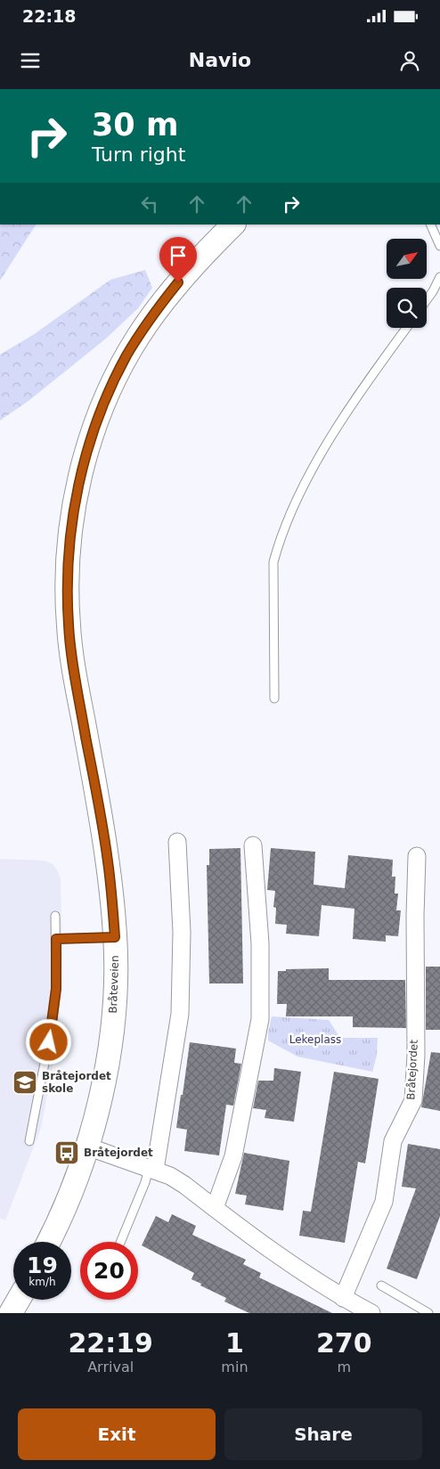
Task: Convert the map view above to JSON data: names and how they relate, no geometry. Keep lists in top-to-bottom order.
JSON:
{
  "streets": {
    "main road": ["Bråteveien"],
    "street": ["Bråtejordet"]
  },
  "parks": ["Lekeplass"],
  "places": {
    "school or university": ["Bråtejordet skole"],
    "bus stop": ["Bråtejordet"]
  },
  "north": "top right",
  "page": {
    "status": "22:18",
    "header": "Navio",
    "turn": ["30 m", "Turn right"],
    "speed": "19 km/h",
    "limit": "20",
    "eta": [
      "22:19",
      "Arrival",
      "1",
      "min",
      "270",
      "m"
    ],
    "buttons": ["Exit", "Share"]
  }
}
